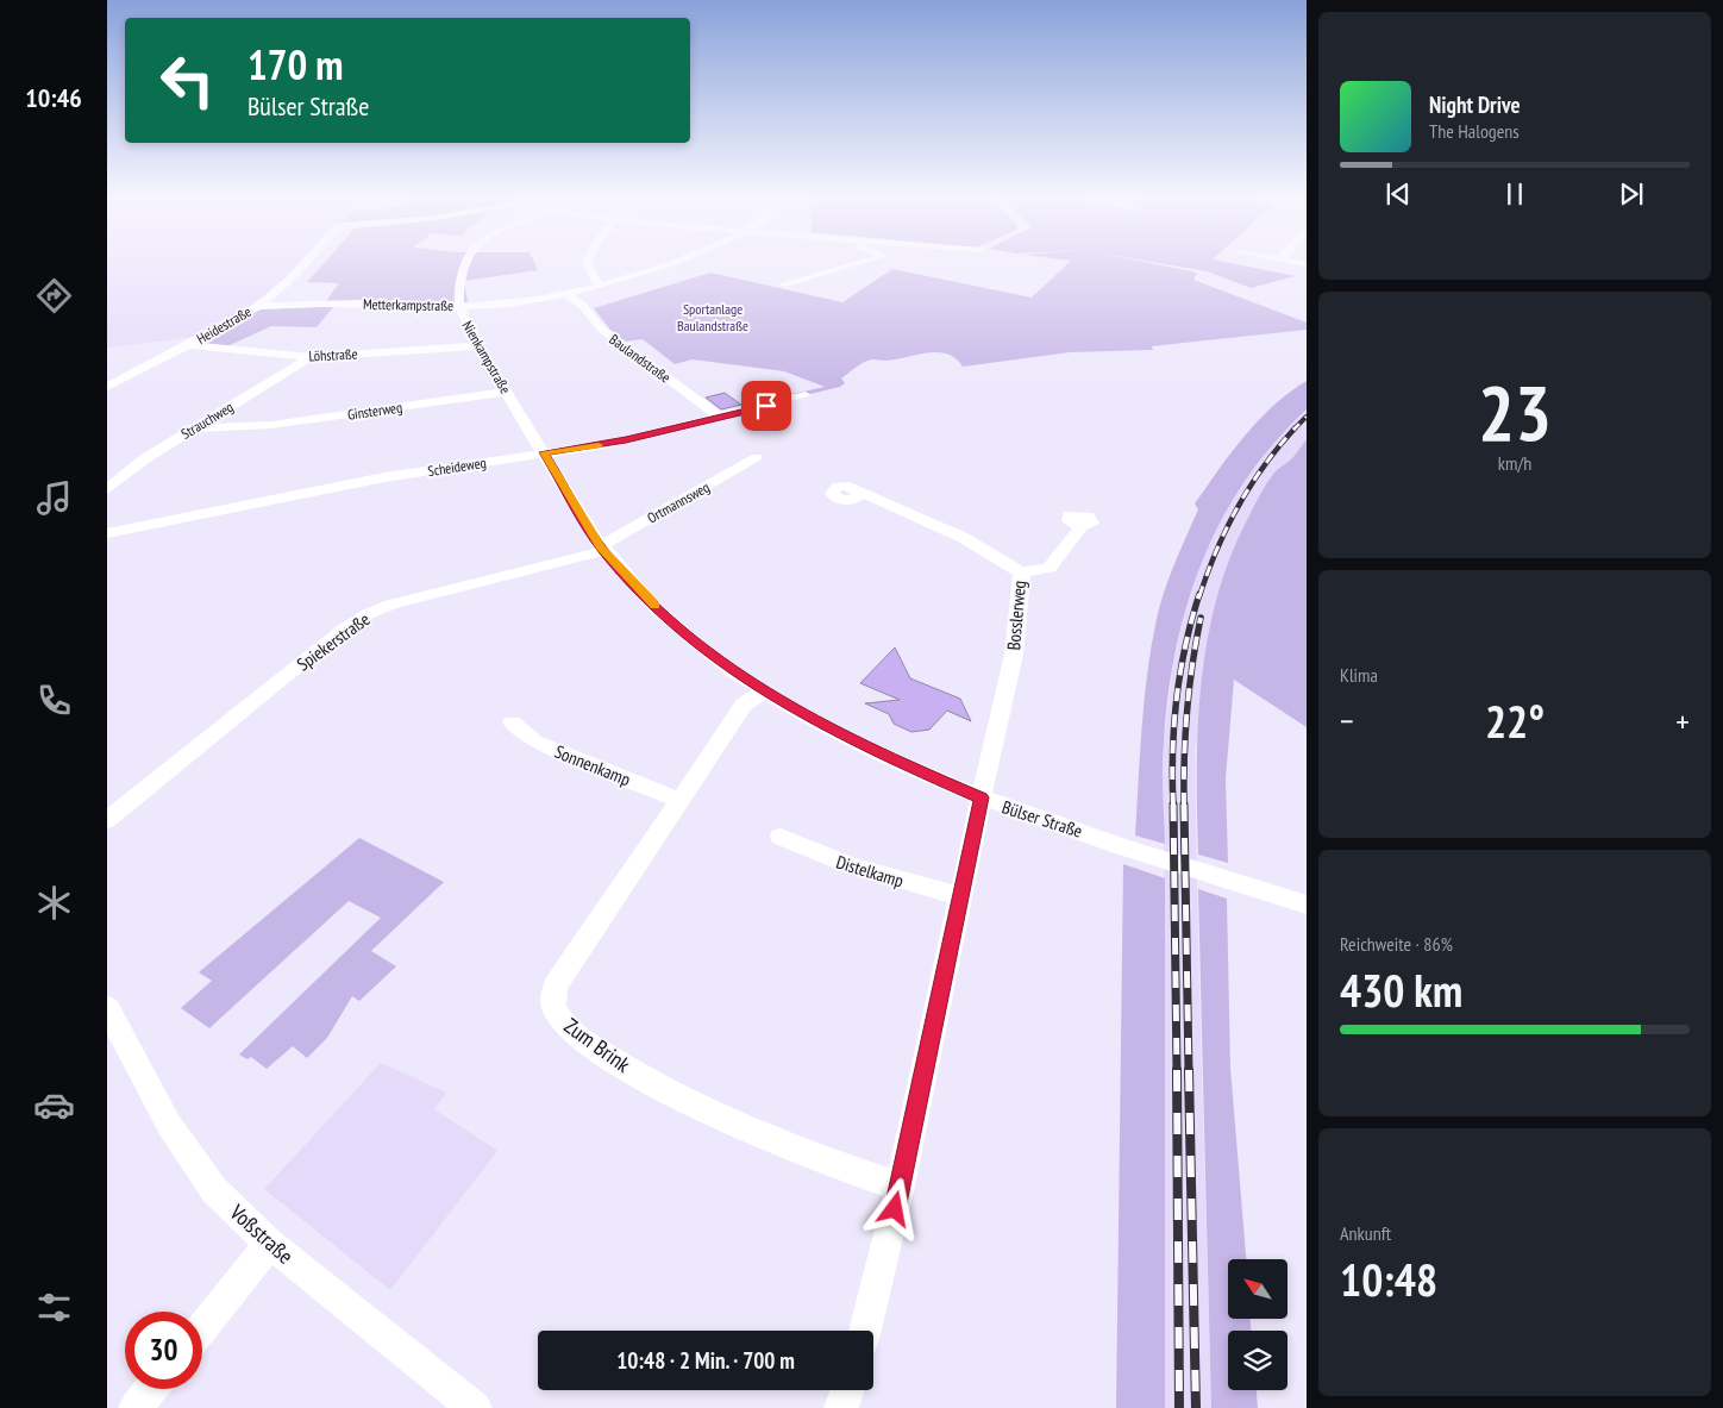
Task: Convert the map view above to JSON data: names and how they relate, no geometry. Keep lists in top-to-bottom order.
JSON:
{
  "streets": {
    "street": [
      "Metterkampstraße",
      "Heidestraße",
      "Löhstraße",
      "Nienkampstraße",
      "Baulandstraße",
      "Ginsterweg",
      "Strauchweg",
      "Scheideweg",
      "Ortmannsweg",
      "Bosslerweg",
      "Spiekerstraße",
      "Sonnenkamp",
      "Bülser Straße",
      "Distelkamp",
      "Zum Brink",
      "Voßstraße"
    ]
  },
  "crossings": [
    ["Metterkampstraße", "Heidestraße"],
    ["Metterkampstraße", "Nienkampstraße"],
    ["Metterkampstraße", "Baulandstraße"],
    ["Heidestraße", "Löhstraße"],
    ["Löhstraße", "Nienkampstraße"],
    ["Löhstraße", "Strauchweg"],
    ["Nienkampstraße", "Ginsterweg"],
    ["Nienkampstraße", "Scheideweg"],
    ["Nienkampstraße", "Bülser Straße"],
    ["Baulandstraße", "Scheideweg"],
    ["Ginsterweg", "Strauchweg"],
    ["Scheideweg", "Bülser Straße"],
    ["Ortmannsweg", "Spiekerstraße"],
    ["Ortmannsweg", "Bülser Straße"],
    ["Bosslerweg", "Bülser Straße"],
    ["Spiekerstraße", "Bülser Straße"],
    ["Sonnenkamp", "Zum Brink"],
    ["Bülser Straße", "Zum Brink"]
  ],
  "parks": ["Sportanlage Baulandstraße"],
  "north": "top left",
  "page": {
    "tabs": "10:46",
    "turn": ["170 m", "Bülser Straße"],
    "song": ["Night Drive", "The Halogens"],
    "tile": [
      ["23", "km/h"],
      "Klima",
      ["Reichweite · 86%", "430 km"],
      ["Ankunft", "10:48"]
    ],
    "heat": ["−", "22°", "+"],
    "limit": "30",
    "trip": "10:48 · 2 Min. · 700 m"
  }
}
